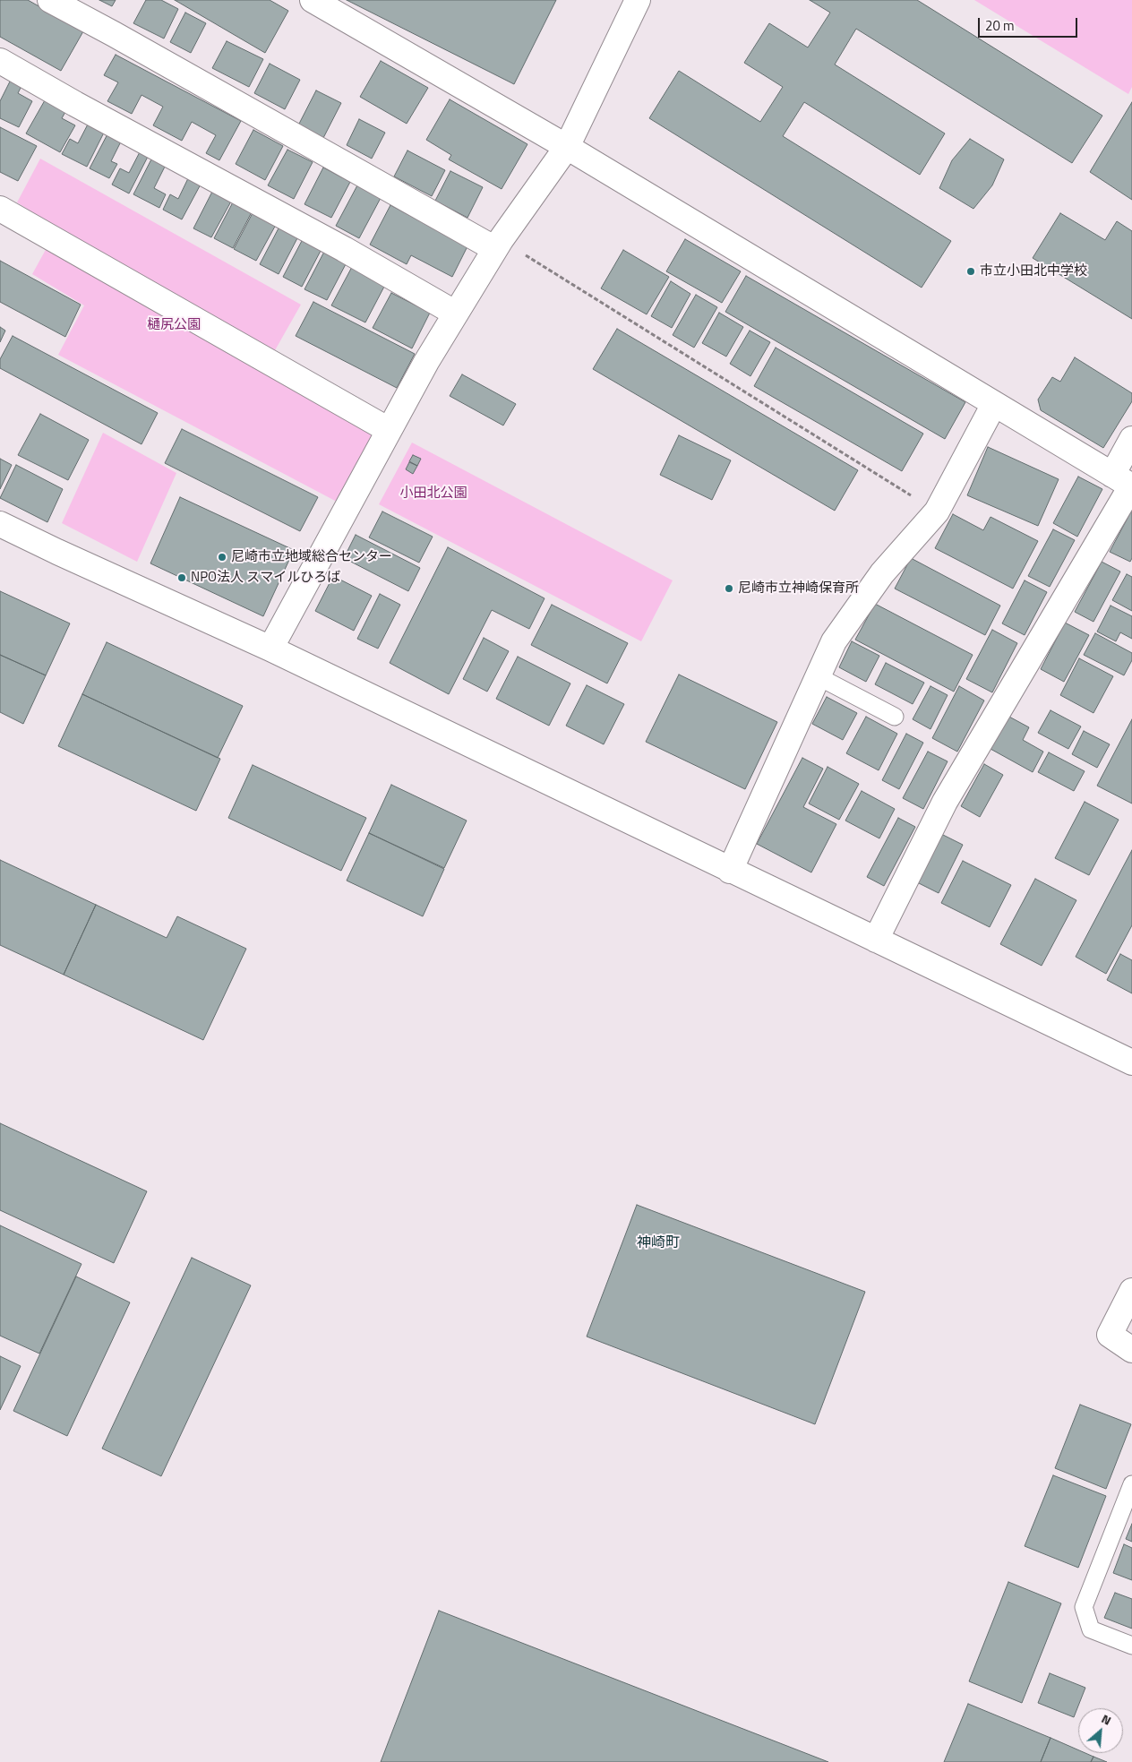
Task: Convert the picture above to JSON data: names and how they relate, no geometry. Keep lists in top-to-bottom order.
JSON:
{
  "districts": ["神崎町"],
  "parks": ["樋尻公園", "小田北公園"],
  "places": [
    "市立小田北中学校",
    "尼崎市立地域総合センター",
    "NPO法人 スマイルひろば",
    "尼崎市立神崎保育所"
  ],
  "scale_bar": "20 m",
  "north": "top right"
}
